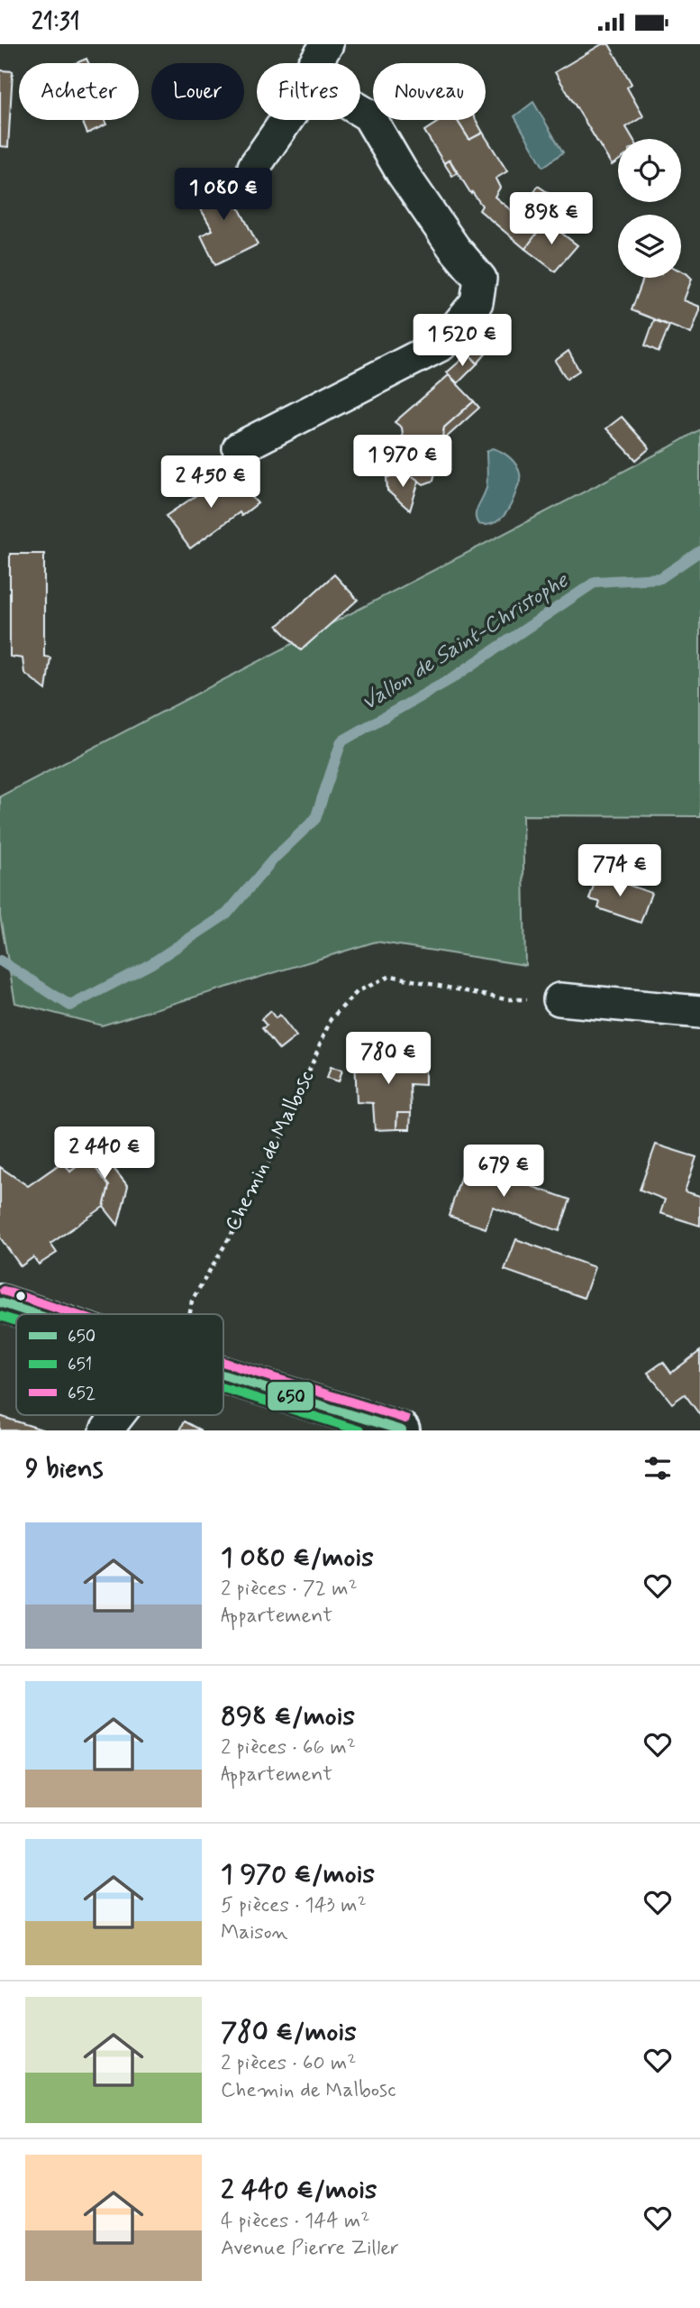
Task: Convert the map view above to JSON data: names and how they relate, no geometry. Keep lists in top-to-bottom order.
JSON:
{
  "streets": {
    "path": ["Chemin de Malbosc"]
  },
  "water": ["Vallon de Saint-Christophe"],
  "lines": ["transit line 652", "transit line 650", "transit line 651"],
  "legend": ["650", "651", "652"],
  "page": {
    "status": "21:31",
    "chip": [
      "Acheter",
      "Louer",
      "Filtres",
      "Nouveau"
    ],
    "price": [
      "1 080 €",
      "898 €",
      "1 520 €",
      "1 970 €",
      "2 450 €",
      "774 €",
      "780 €",
      "2 440 €",
      "679 €"
    ],
    "heading": "9 biens",
    "list": [
      {
        "name": "1 080 €/mois",
        "note": "2 pièces · 72 m² · Appartement"
      },
      {
        "name": "898 €/mois",
        "note": "2 pièces · 66 m² · Appartement"
      },
      {
        "name": "1 970 €/mois",
        "note": "5 pièces · 143 m² · Maison"
      },
      {
        "name": "780 €/mois",
        "note": "2 pièces · 60 m² · Chemin de Malbosc"
      },
      {
        "name": "2 440 €/mois",
        "note": "4 pièces · 144 m² · Avenue Pierre Ziller"
      }
    ]
  }
}
